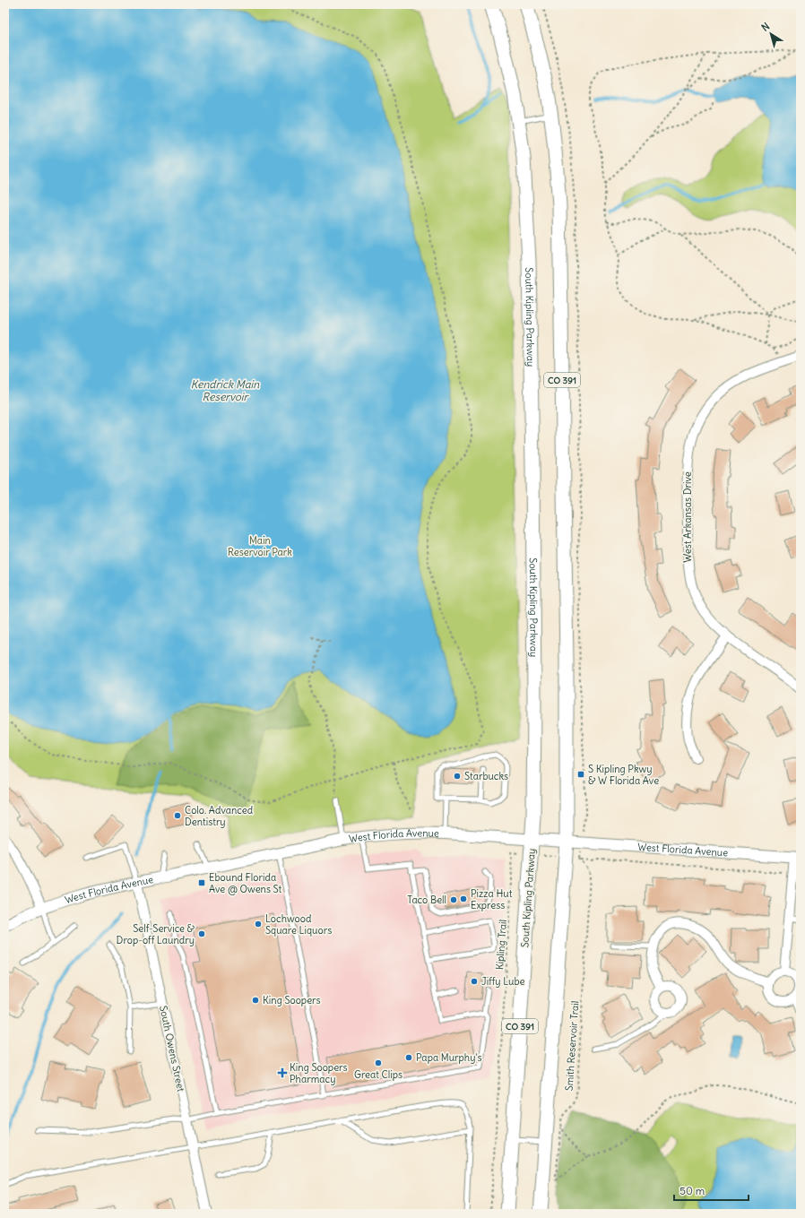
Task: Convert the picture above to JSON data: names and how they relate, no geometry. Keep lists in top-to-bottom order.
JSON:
{
  "streets": {
    "main road": ["South Kipling Parkway", "CO 391"],
    "street": ["West Arkansas Drive", "West Florida Avenue", "South Owens Street"],
    "path": ["Kipling Trail", "Smith Reservoir Trail"]
  },
  "crossings": [
    ["South Kipling Parkway", "West Florida Avenue"],
    ["South Kipling Parkway", "Kipling Trail"],
    ["CO 391", "West Florida Avenue"],
    ["CO 391", "Kipling Trail"],
    ["West Florida Avenue", "South Owens Street"],
    ["Kipling Trail", "Smith Reservoir Trail"]
  ],
  "water": ["Kendrick Main Reservoir"],
  "parks": ["Main Reservoir Park"],
  "places": {
    "transit": ["S Kipling Pkwy & W Florida Ave", "Ebound Florida Ave @ Owens St"],
    "other": [
      "Starbucks",
      "Colo. Advanced Dentistry",
      "Pizza Hut Express",
      "Taco Bell",
      "Lochwood Square Liquors",
      "Self-Service & Drop-off Laundry",
      "Jiffy Lube",
      "King Soopers",
      "Papa Murphy's",
      "Great Clips"
    ],
    "health": ["King Soopers Pharmacy"]
  },
  "scale_bar": "50 m",
  "north": "top left"
}
